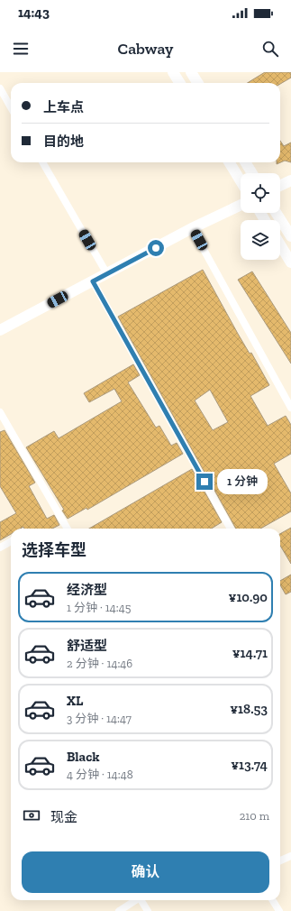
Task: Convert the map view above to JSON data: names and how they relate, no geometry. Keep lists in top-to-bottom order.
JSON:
{
  "page": {
    "status": "14:43",
    "header": "Cabway",
    "banner": ["上车点", "目的地"],
    "bubble": "1 分钟",
    "heading": "选择车型",
    "list": [
      {
        "name": "经济型",
        "note": "1 分钟 · 14:45",
        "value": "¥10.90"
      },
      {
        "name": "舒适型",
        "note": "2 分钟 · 14:46",
        "value": "¥14.71"
      },
      {
        "name": "XL",
        "note": "3 分钟 · 14:47",
        "value": "¥18.53"
      },
      {
        "name": "Black",
        "note": "4 分钟 · 14:48",
        "value": "¥13.74"
      }
    ],
    "pay": ["现金", "210 m"],
    "buttons": "确认"
  }
}
